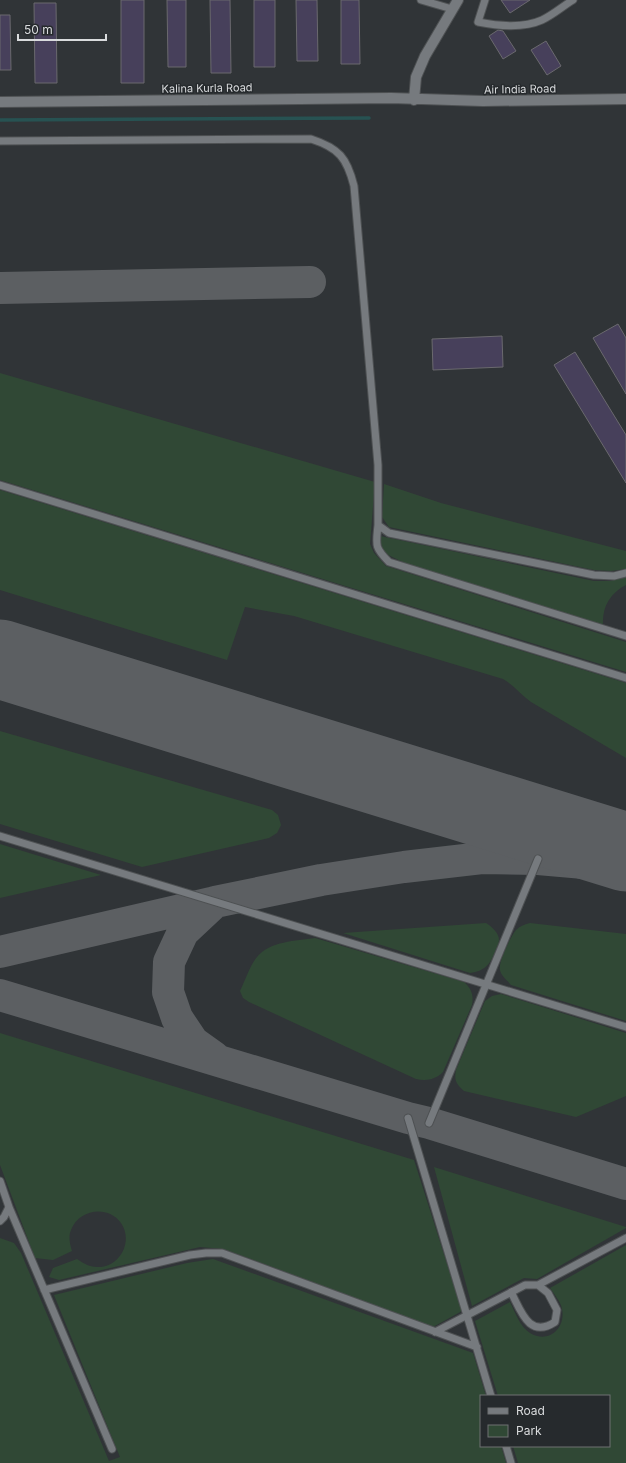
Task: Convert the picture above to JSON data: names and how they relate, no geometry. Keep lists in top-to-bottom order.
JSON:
{
  "streets": {
    "street": ["Kalina Kurla Road", "Air India Road"]
  },
  "crossings": [
    ["Kalina Kurla Road", "Air India Road"]
  ],
  "legend": ["Road", "Park"],
  "scale_bar": "50 m"
}
